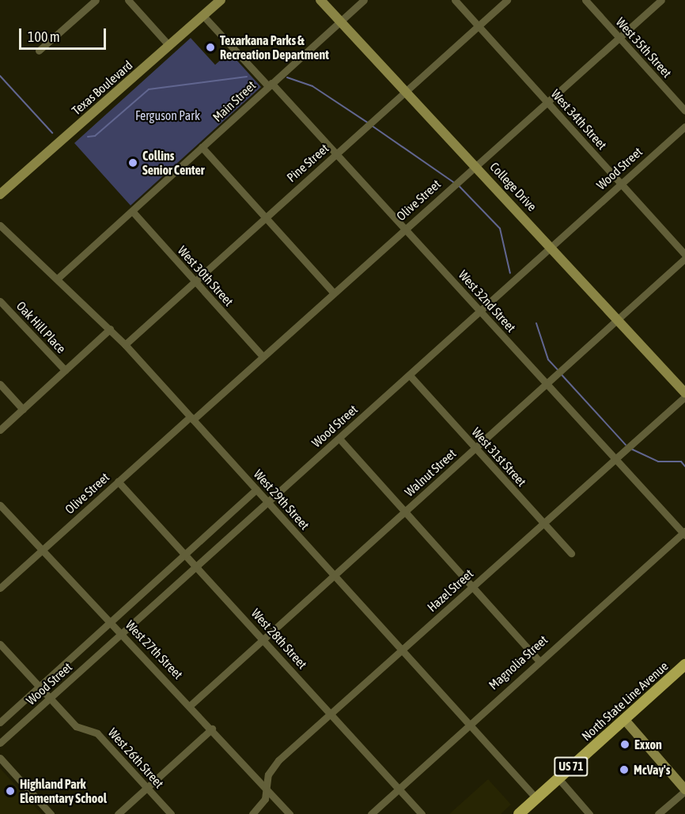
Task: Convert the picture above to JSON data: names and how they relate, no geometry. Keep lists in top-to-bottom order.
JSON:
{
  "streets": {
    "main road": ["North State Line Avenue", "US 71"],
    "street": [
      "West 35th Street",
      "Texas Boulevard",
      "Main Street",
      "West 34th Street",
      "Pine Street",
      "Wood Street",
      "College Drive",
      "Olive Street",
      "West 30th Street",
      "West 32nd Street",
      "Oak Hill Place",
      "West 31st Street",
      "Walnut Street",
      "West 29th Street",
      "Hazel Street",
      "West 28th Street",
      "West 27th Street",
      "Magnolia Street",
      "West 26th Street"
    ]
  },
  "crossings": [
    ["West 35th Street", "Olive Street"],
    ["Texas Boulevard", "West 32nd Street"],
    ["Main Street", "College Drive"],
    ["Main Street", "West 30th Street"],
    ["Main Street", "West 32nd Street"],
    ["Main Street", "West 29th Street"],
    ["West 34th Street", "Pine Street"],
    ["West 34th Street", "Wood Street"],
    ["West 34th Street", "Olive Street"],
    ["Pine Street", "College Drive"],
    ["Pine Street", "West 30th Street"],
    ["Pine Street", "West 32nd Street"],
    ["Pine Street", "West 29th Street"],
    ["Wood Street", "College Drive"],
    ["Wood Street", "West 32nd Street"],
    ["Wood Street", "West 31st Street"],
    ["Wood Street", "West 29th Street"],
    ["Wood Street", "West 28th Street"],
    ["Wood Street", "West 27th Street"],
    ["Wood Street", "West 26th Street"],
    ["College Drive", "Olive Street"],
    ["College Drive", "Walnut Street"],
    ["Olive Street", "West 30th Street"],
    ["Olive Street", "West 32nd Street"],
    ["Olive Street", "West 29th Street"],
    ["Olive Street", "West 28th Street"],
    ["Olive Street", "West 27th Street"],
    ["West 32nd Street", "Walnut Street"],
    ["West 32nd Street", "Hazel Street"],
    ["West 32nd Street", "Magnolia Street"],
    ["West 31st Street", "Walnut Street"],
    ["West 31st Street", "Hazel Street"],
    ["Walnut Street", "West 29th Street"],
    ["Walnut Street", "West 28th Street"],
    ["Walnut Street", "West 27th Street"],
    ["West 29th Street", "Hazel Street"],
    ["West 29th Street", "Magnolia Street"],
    ["West 29th Street", "North State Line Avenue"],
    ["Hazel Street", "West 28th Street"],
    ["Hazel Street", "West 27th Street"],
    ["West 28th Street", "Magnolia Street"]
  ],
  "parks": ["Ferguson Park"],
  "places": [
    "Texarkana Parks & Recreation Department",
    "Collins Senior Center",
    "Exxon",
    "McVay's",
    "Highland Park Elementary School"
  ],
  "scale_bar": "100 m"
}
